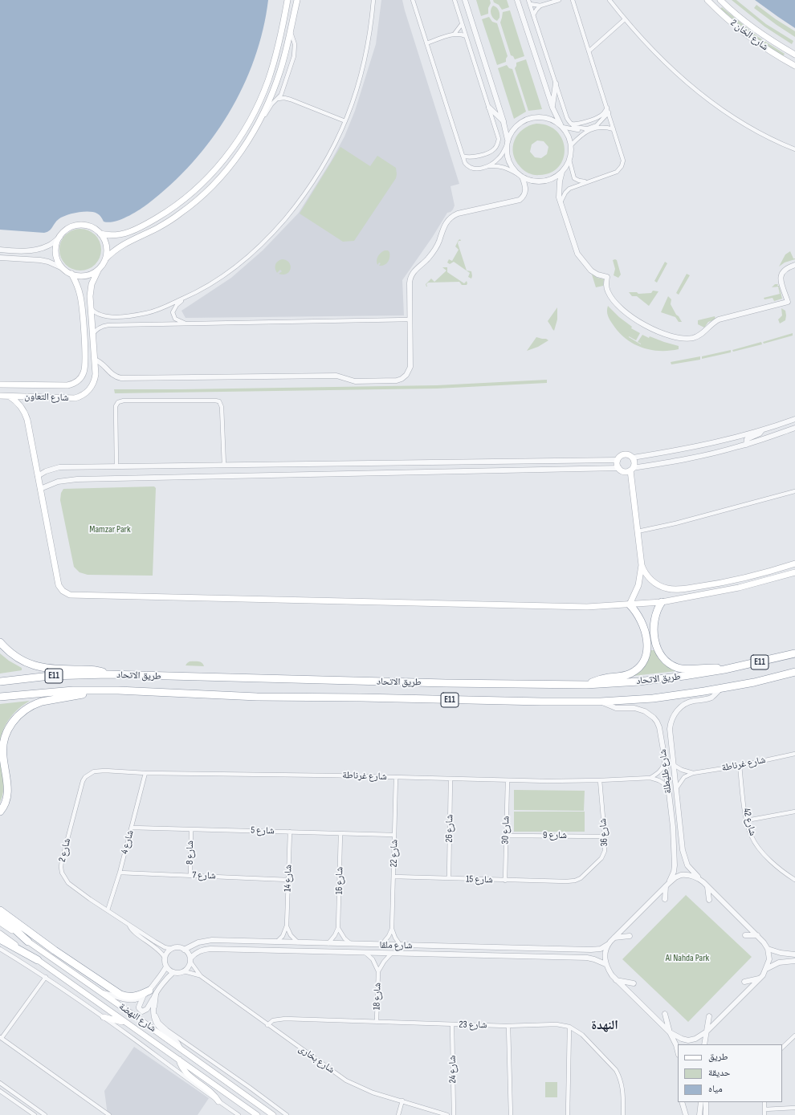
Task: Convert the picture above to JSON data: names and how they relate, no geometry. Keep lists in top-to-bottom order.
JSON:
{
  "streets": {
    "highway": ["E11", "طريق الاتحاد"],
    "main road": ["شارع الخان 2", "شارع التعاون", "شارع النهضة"],
    "street": [
      "شارع غرناطة",
      "شارع طليطلة",
      "شارع 42",
      "شارع 26",
      "شارع 30",
      "شارع 5",
      "شارع 36",
      "شارع 9",
      "شارع 4",
      "شارع 2",
      "شارع 8",
      "شارع 22",
      "شارع 7",
      "شارع 14",
      "شارع 15",
      "شارع 16",
      "شارع ملقا",
      "شارع 18",
      "شارع 23",
      "شارع بخارى",
      "شارع 24"
    ]
  },
  "crossings": [
    ["طريق الاتحاد", "شارع طليطلة"],
    ["شارع غرناطة", "شارع طليطلة"],
    ["شارع غرناطة", "شارع 42"],
    ["شارع غرناطة", "شارع 26"],
    ["شارع غرناطة", "شارع 30"],
    ["شارع غرناطة", "شارع 36"],
    ["شارع غرناطة", "شارع 4"],
    ["شارع غرناطة", "شارع 2"],
    ["شارع غرناطة", "شارع 22"],
    ["شارع 26", "شارع 15"],
    ["شارع 30", "شارع 9"],
    ["شارع 30", "شارع 15"],
    ["شارع 5", "شارع 4"],
    ["شارع 5", "شارع 8"],
    ["شارع 5", "شارع 22"],
    ["شارع 5", "شارع 14"],
    ["شارع 5", "شارع 16"],
    ["شارع 36", "شارع 9"],
    ["شارع 36", "شارع 15"],
    ["شارع 4", "شارع 2"],
    ["شارع 4", "شارع 7"],
    ["شارع 2", "شارع ملقا"],
    ["شارع 2", "شارع بخارى"],
    ["شارع 8", "شارع 7"],
    ["شارع 22", "شارع 15"],
    ["شارع 22", "شارع ملقا"],
    ["شارع 7", "شارع 14"],
    ["شارع 14", "شارع ملقا"],
    ["شارع 16", "شارع ملقا"],
    ["شارع ملقا", "شارع 18"],
    ["شارع ملقا", "شارع بخارى"],
    ["شارع 18", "شارع 23"],
    ["شارع 23", "شارع بخارى"],
    ["شارع 23", "شارع 24"]
  ],
  "districts": ["النهدة"],
  "parks": ["Mamzar Park", "Al Nahda Park"],
  "legend": ["طريق", "حديقة", "مياه"]
}
